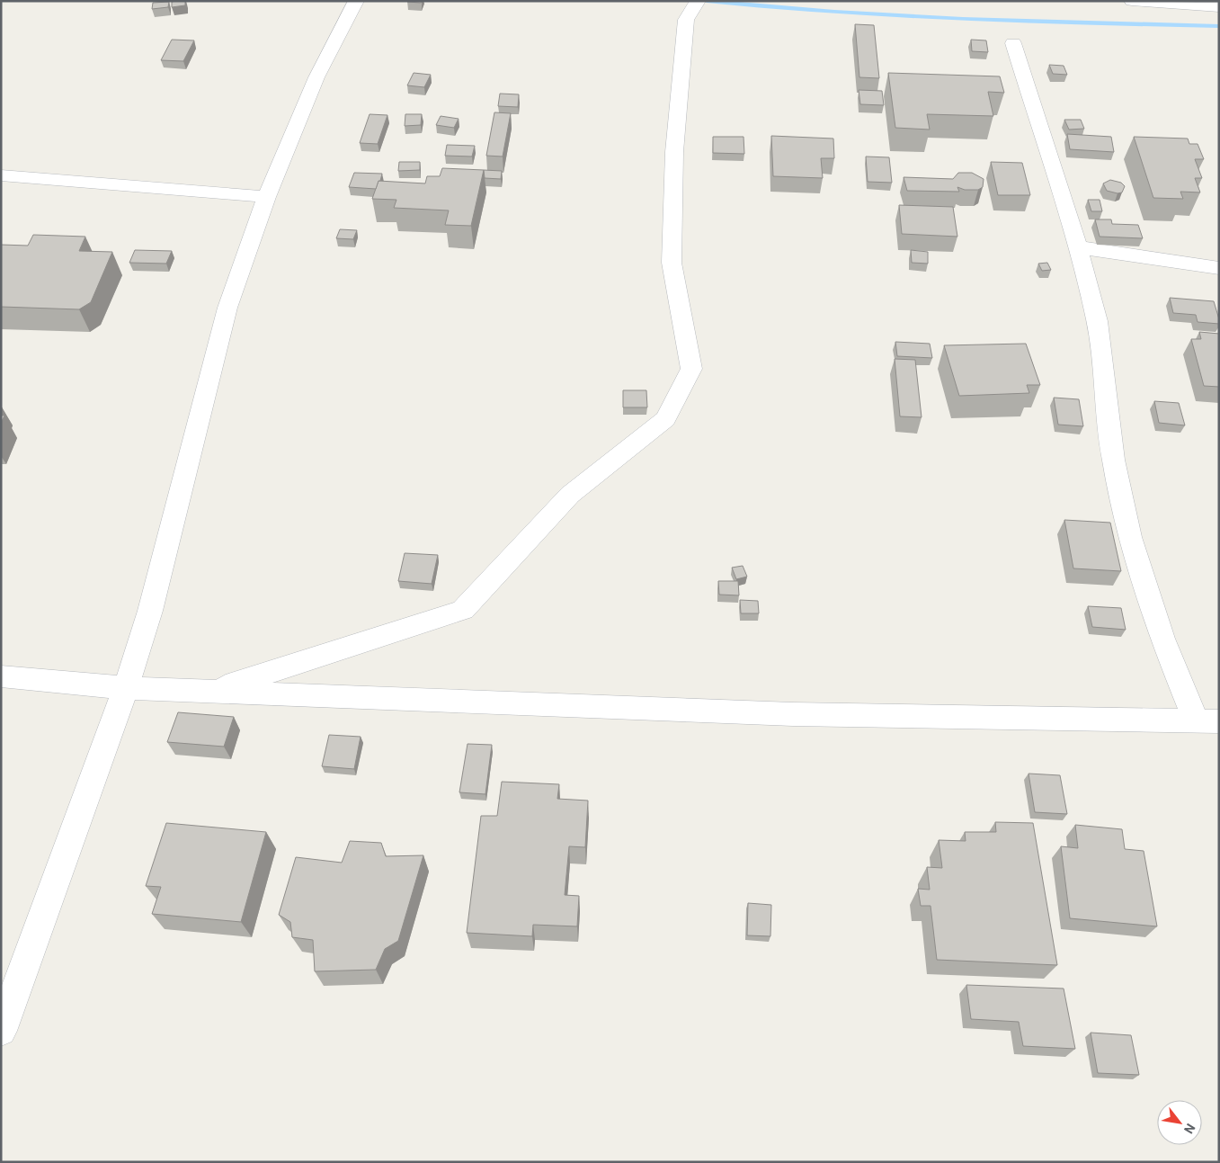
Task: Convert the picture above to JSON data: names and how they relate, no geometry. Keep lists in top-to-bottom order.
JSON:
{
  "north": "bottom right"
}
